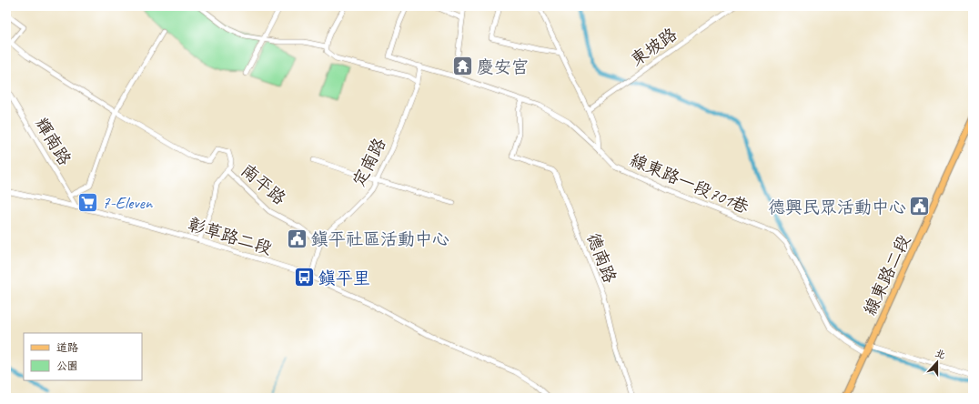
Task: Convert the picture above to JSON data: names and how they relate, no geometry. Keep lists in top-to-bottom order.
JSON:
{
  "streets": {
    "main road": ["線東路二段"],
    "street": [
      "東坡路",
      "輝南路",
      "定南路",
      "線東路一段701巷",
      "南平路",
      "彰草路二段",
      "德南路"
    ]
  },
  "crossings": [
    ["輝南路", "彰草路二段"],
    ["定南路", "線東路一段701巷"],
    ["定南路", "南平路"],
    ["定南路", "彰草路二段"],
    ["線東路一段701巷", "德南路"],
    ["線東路一段701巷", "線東路二段"],
    ["南平路", "彰草路二段"]
  ],
  "places": {
    "temple": ["慶安宮"],
    "supermarket": ["7-Eleven"],
    "public building": ["德興民眾活動中心", "鎮平社區活動中心"],
    "bus stop": ["鎮平里"]
  },
  "legend": ["道路", "公園"],
  "north": "top"
}
